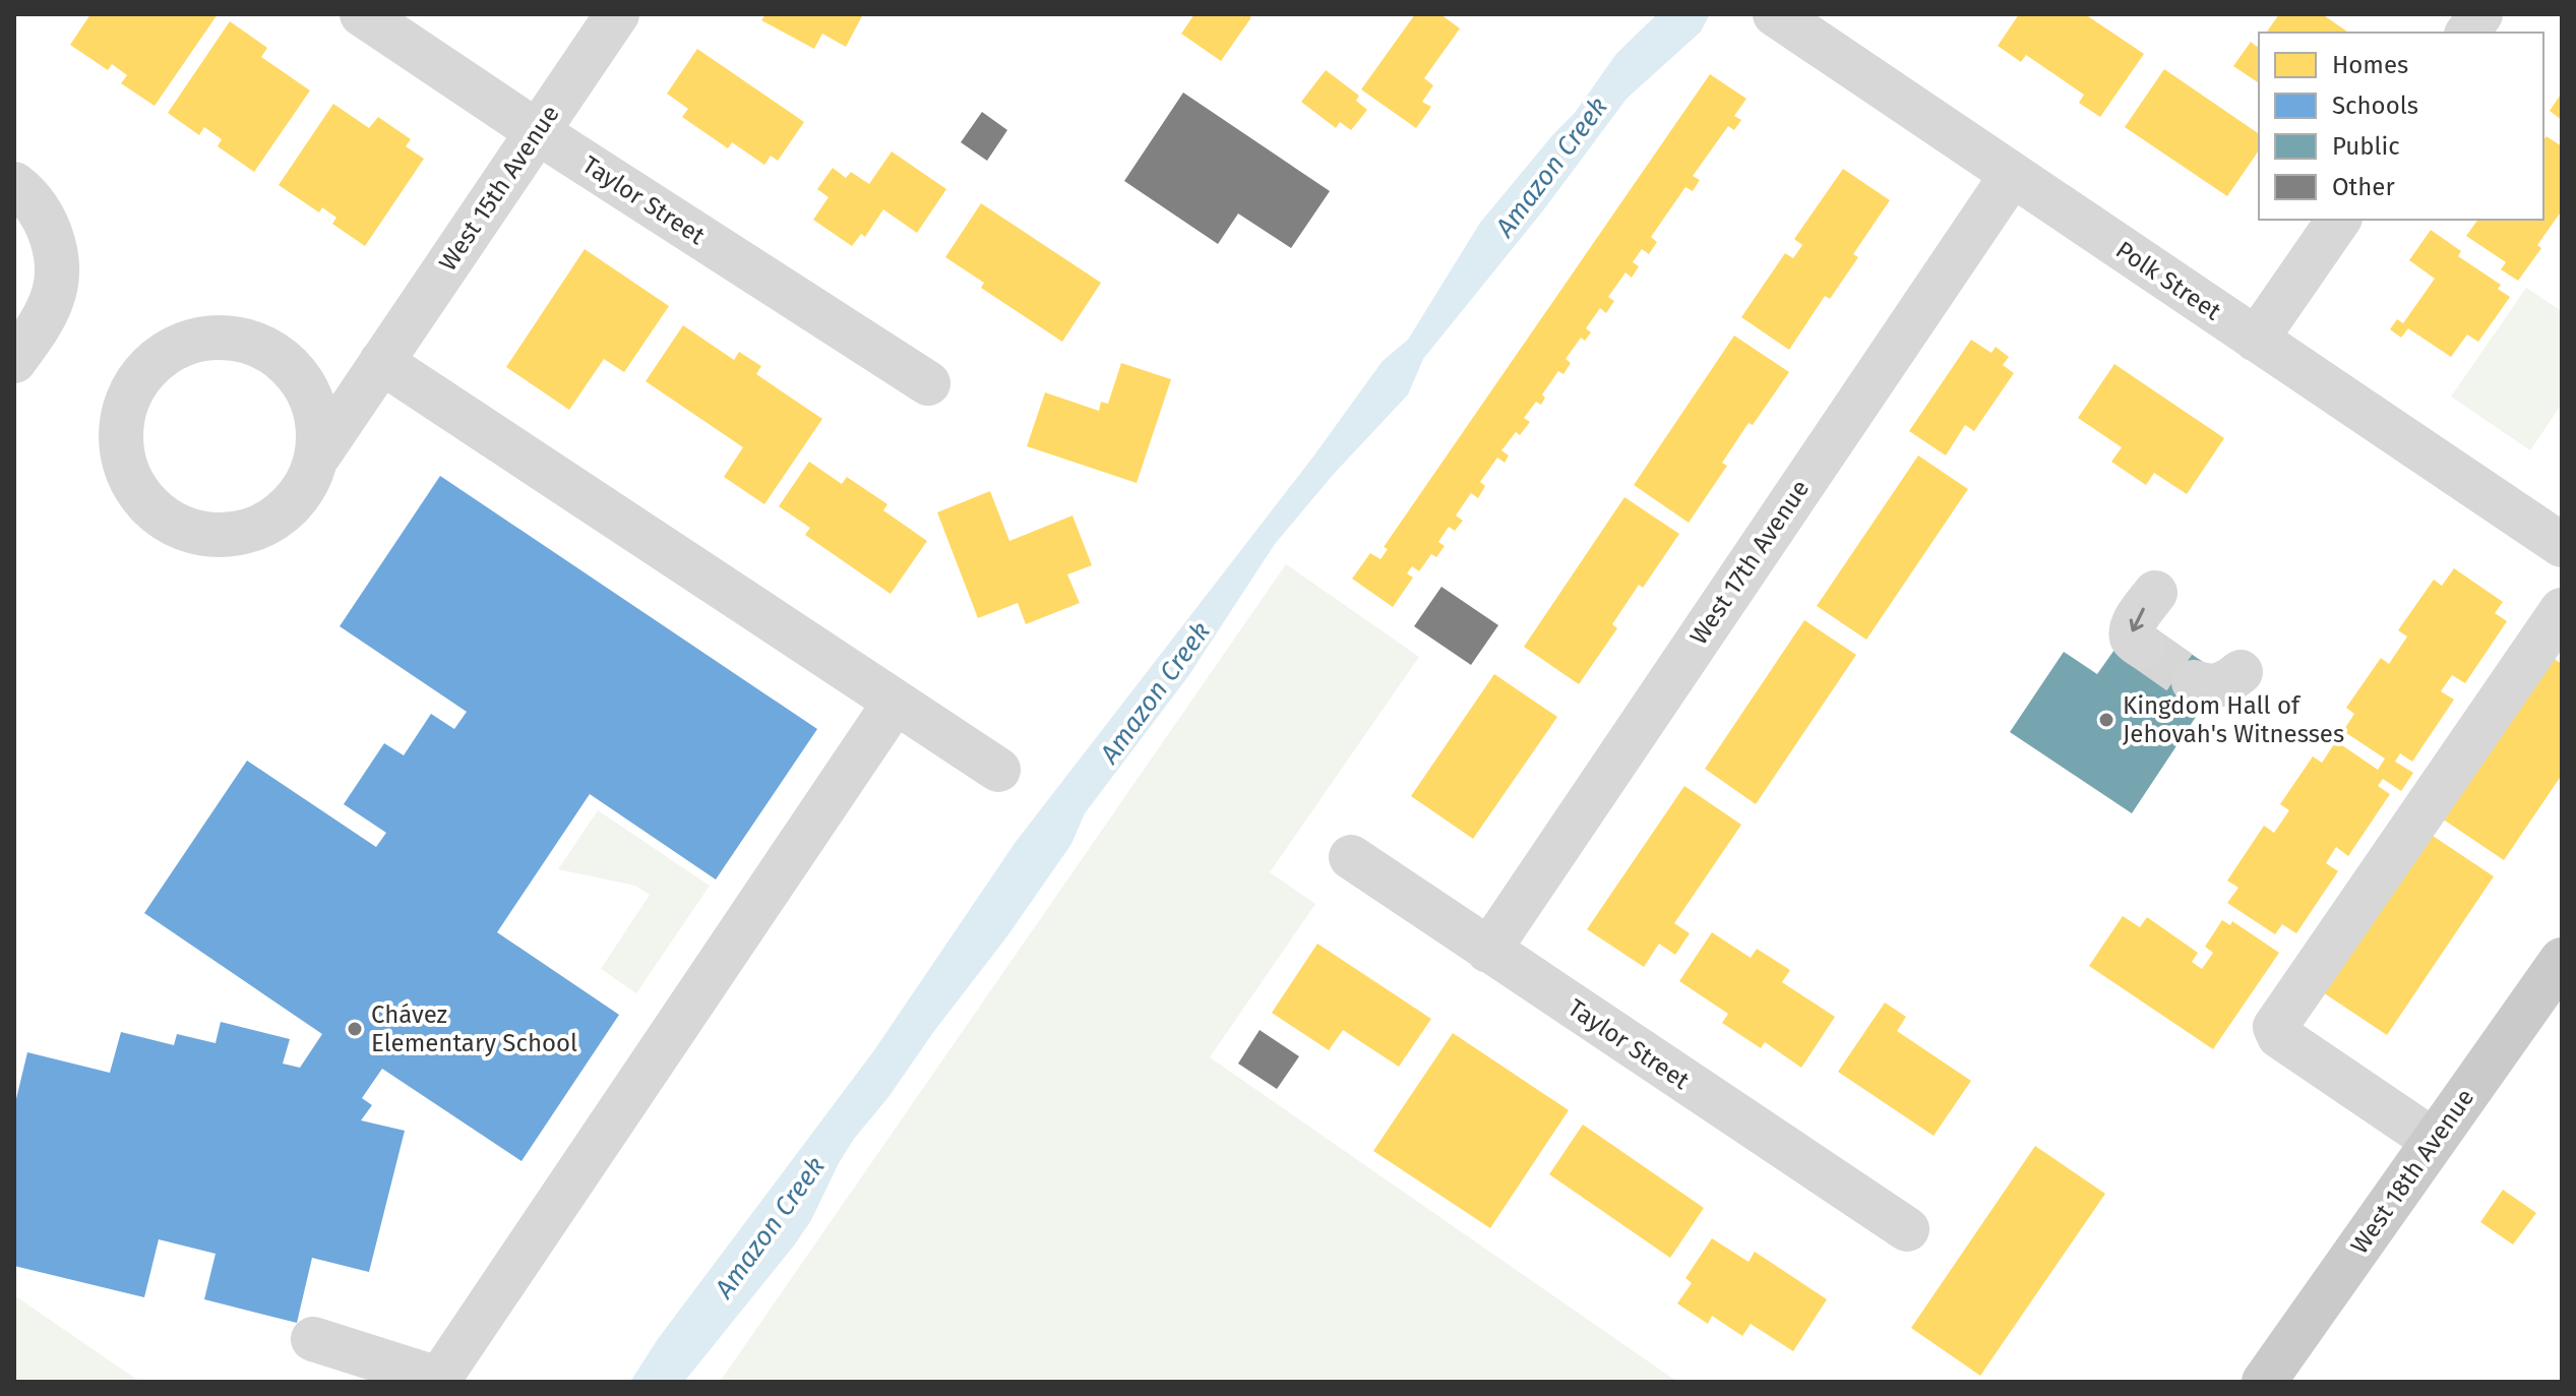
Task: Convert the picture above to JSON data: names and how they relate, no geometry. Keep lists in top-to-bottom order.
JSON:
{
  "streets": {
    "main road": ["West 18th Avenue"],
    "street": [
      "West 15th Avenue",
      "Taylor Street",
      "Polk Street",
      "West 17th Avenue"
    ]
  },
  "crossings": [
    ["West 15th Avenue", "Taylor Street"],
    ["Taylor Street", "West 17th Avenue"],
    ["Polk Street", "West 17th Avenue"]
  ],
  "water": ["Amazon Creek"],
  "places": ["Kingdom Hall of Jehovah's Witnesses", "Chávez Elementary School"],
  "legend": [
    "Homes",
    "Schools",
    "Public",
    "Other"
  ]
}
